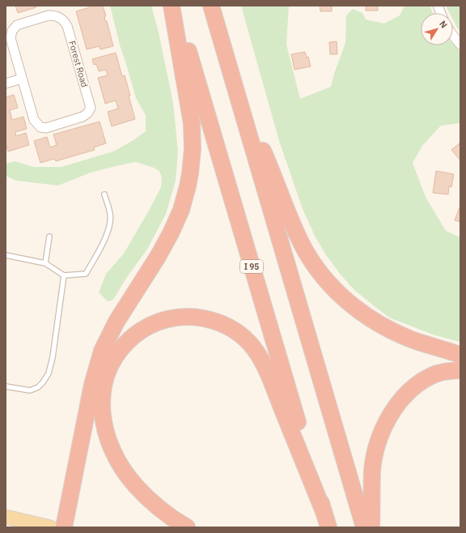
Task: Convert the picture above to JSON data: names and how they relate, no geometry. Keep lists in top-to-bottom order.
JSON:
{
  "streets": {
    "highway": ["I 95"],
    "street": ["Forest Road"]
  },
  "north": "top right"
}
